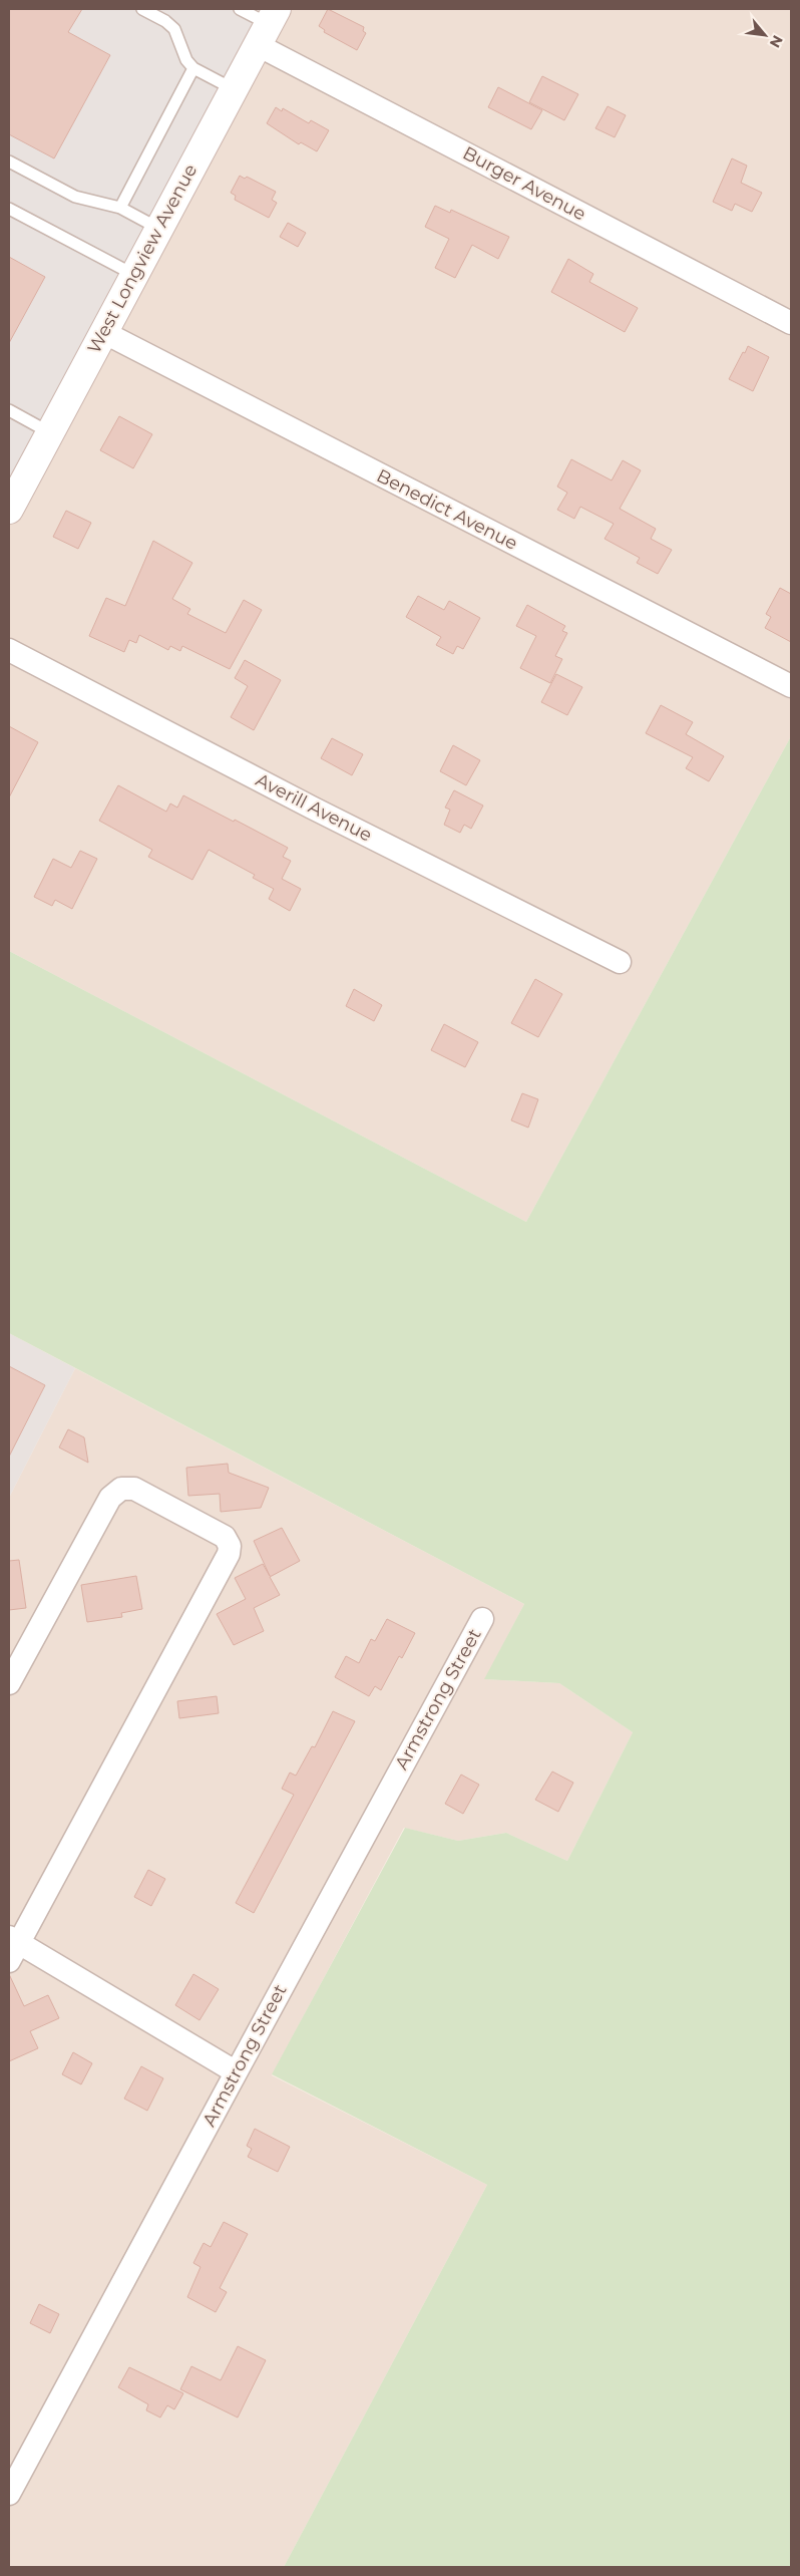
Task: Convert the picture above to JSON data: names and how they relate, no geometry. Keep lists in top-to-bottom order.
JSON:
{
  "streets": {
    "street": [
      "Burger Avenue",
      "West Longview Avenue",
      "Benedict Avenue",
      "Averill Avenue",
      "Armstrong Street"
    ]
  },
  "crossings": [
    ["Burger Avenue", "West Longview Avenue"],
    ["West Longview Avenue", "Benedict Avenue"]
  ],
  "north": "bottom right"
}
